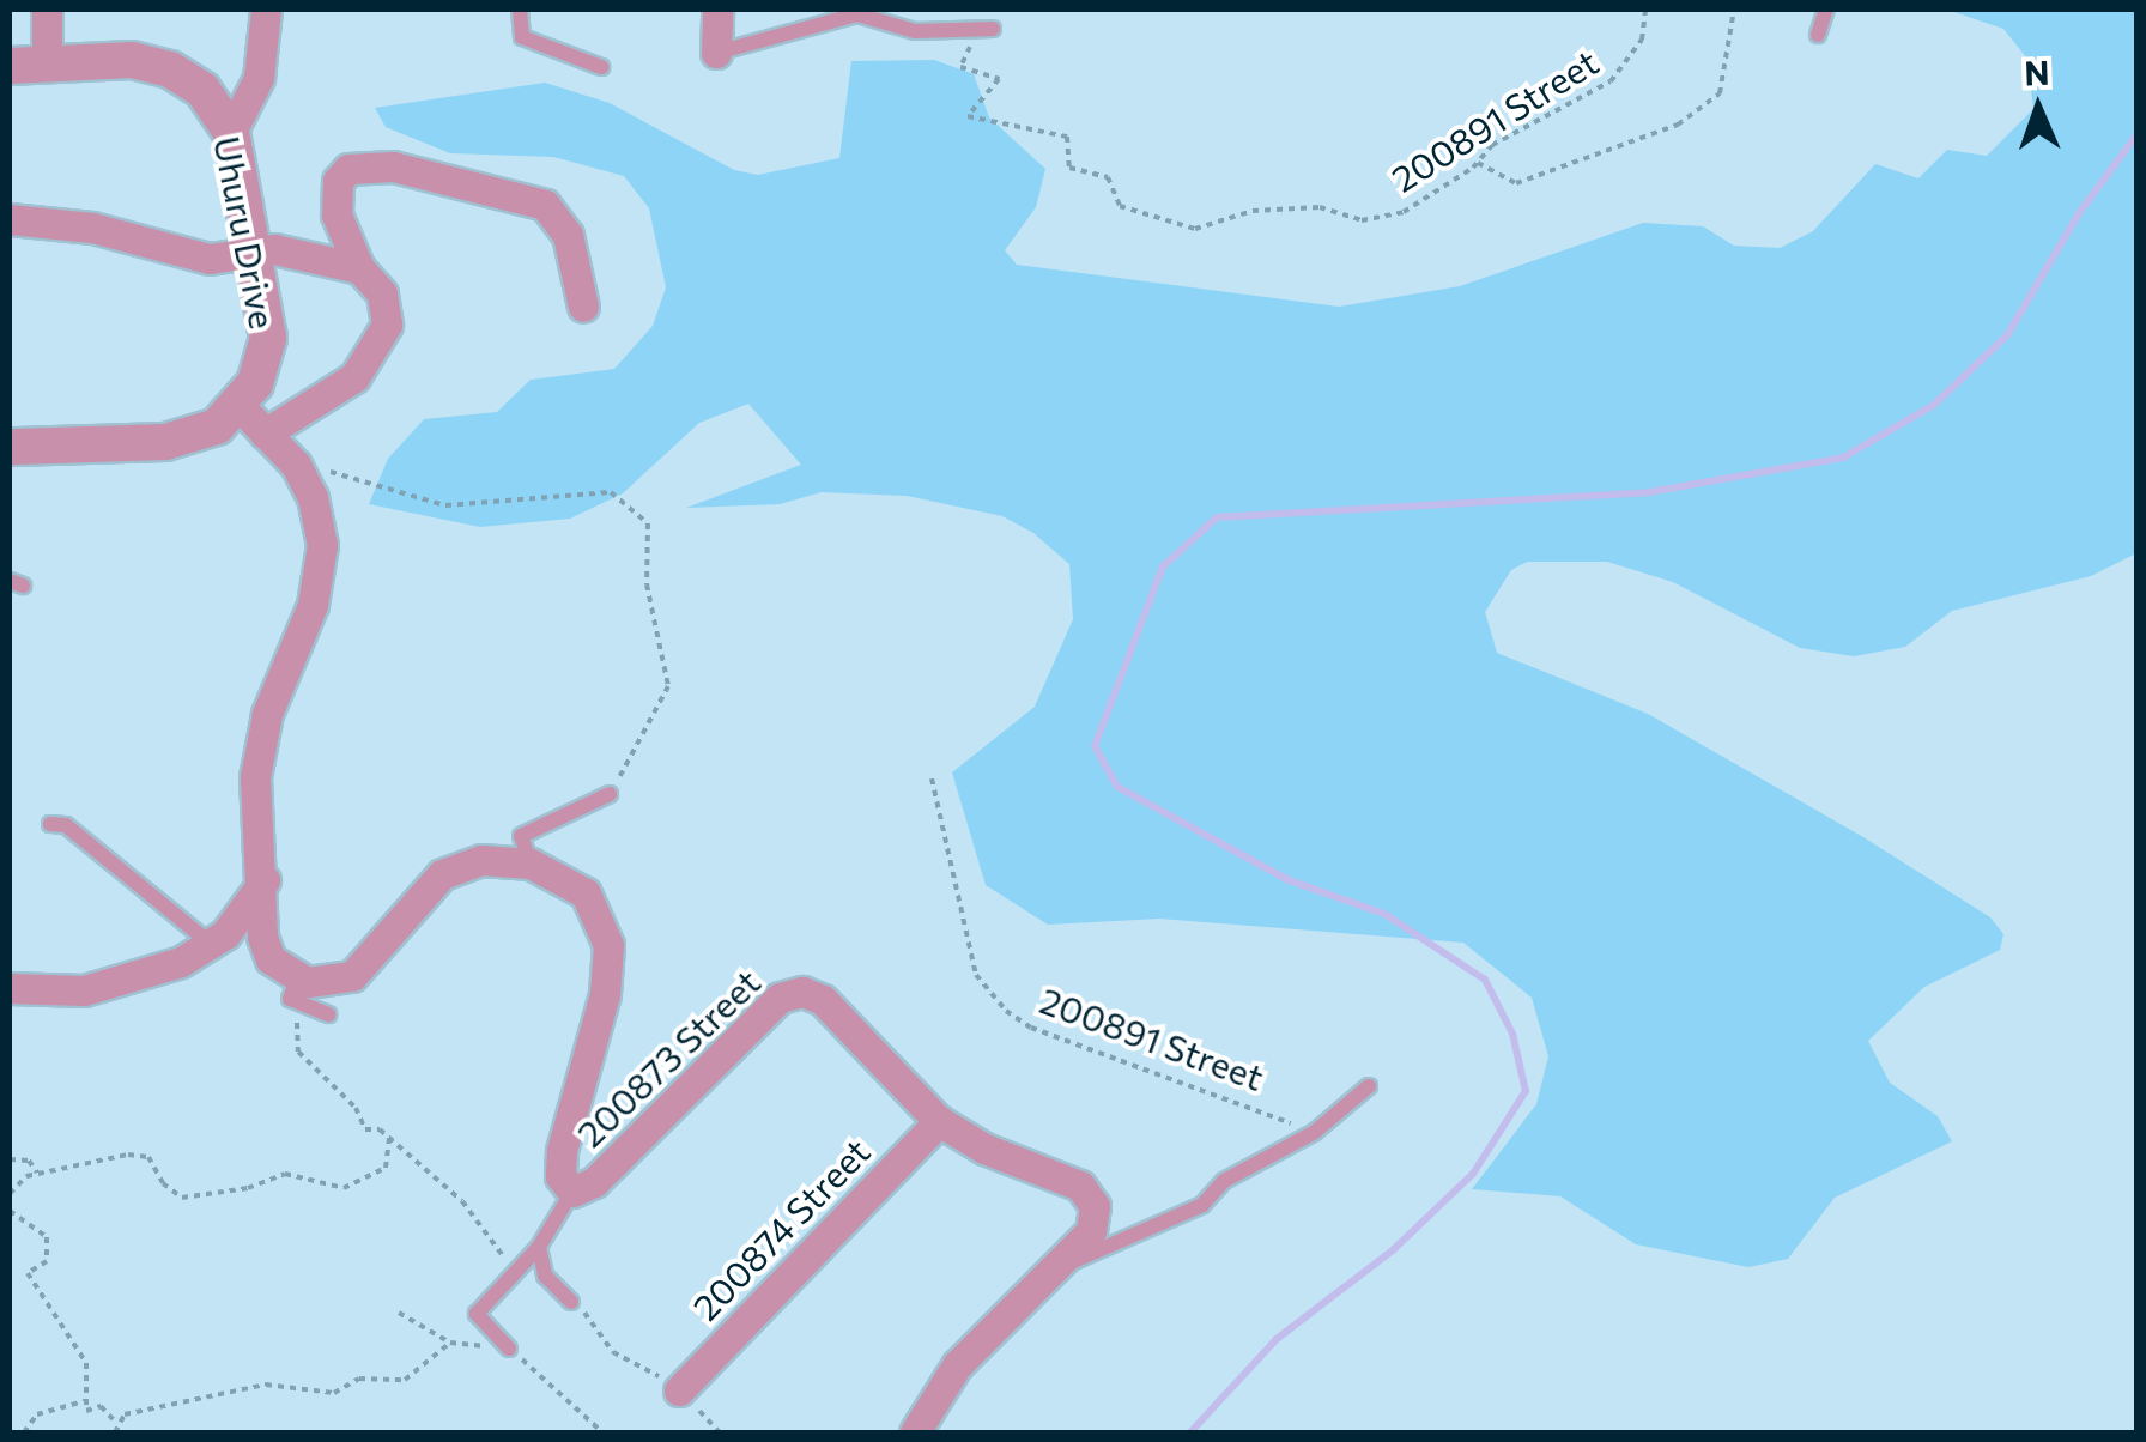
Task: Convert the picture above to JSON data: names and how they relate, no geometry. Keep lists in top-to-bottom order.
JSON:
{
  "streets": {
    "street": ["Uhuru Drive", "200873 Street", "200874 Street"],
    "path": ["200891 Street"]
  },
  "crossings": [
    ["200873 Street", "200874 Street"]
  ],
  "north": "top"
}
